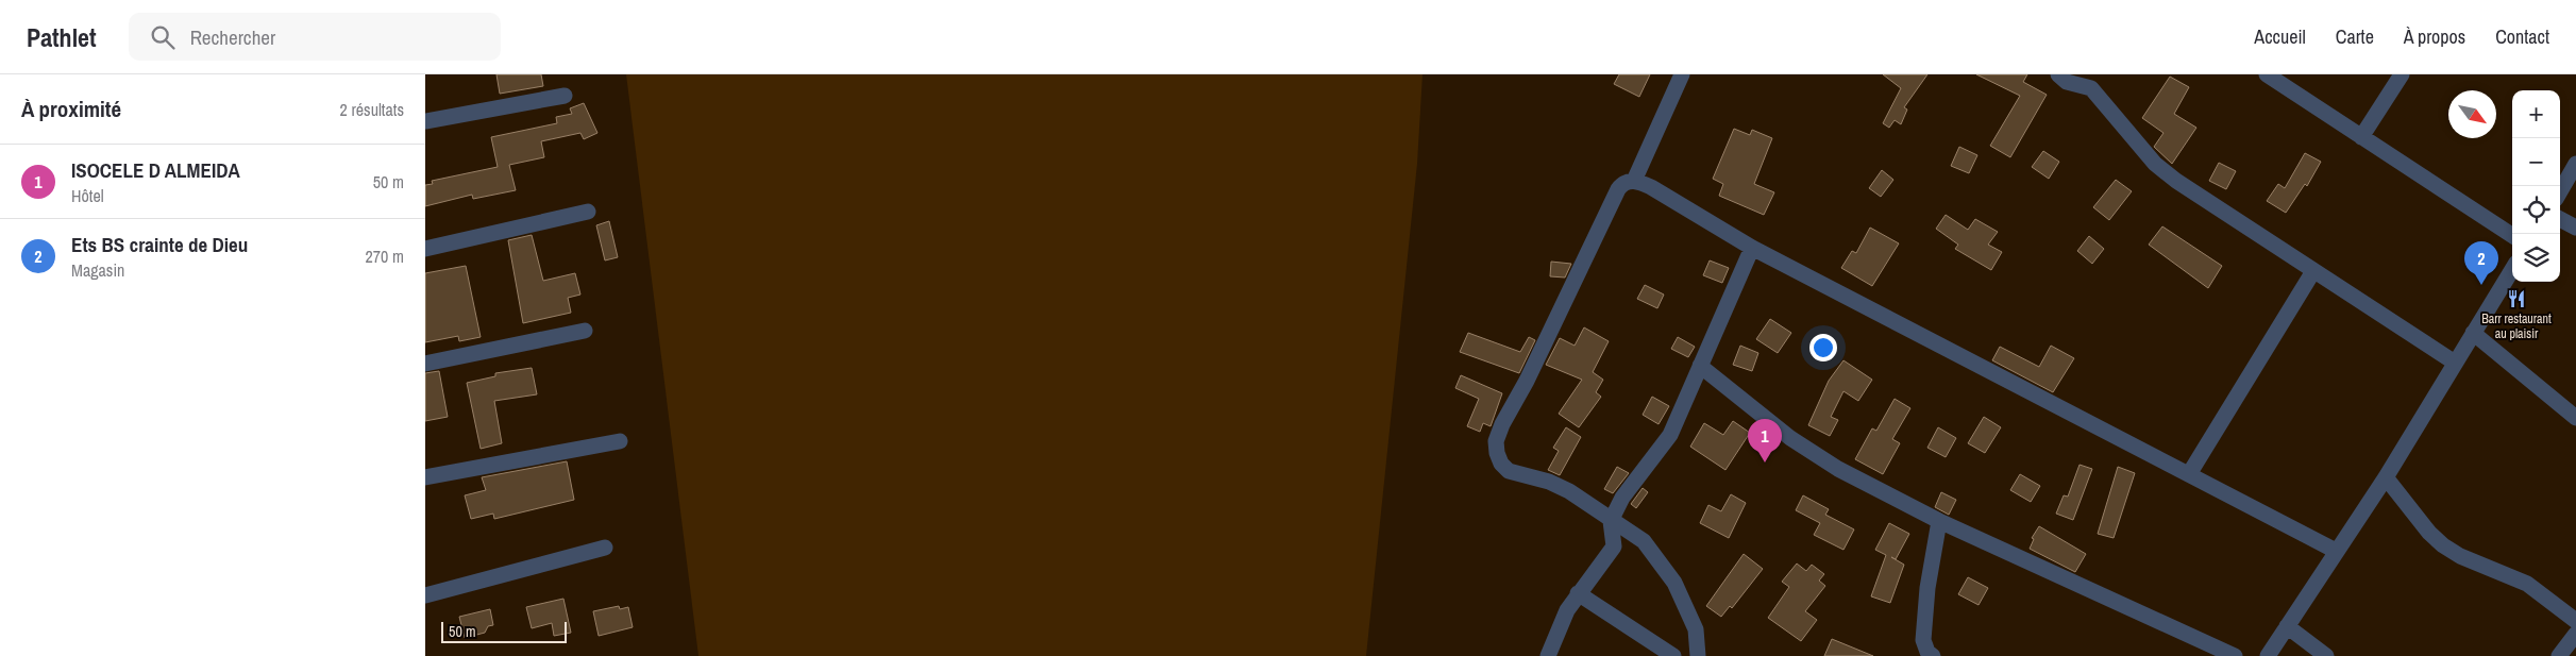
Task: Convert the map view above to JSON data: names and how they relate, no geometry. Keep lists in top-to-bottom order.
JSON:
{
  "places": {
    "restaurant": ["Barr restaurant au plaisir"]
  },
  "scale_bar": "50 m",
  "north": "bottom right",
  "page": {
    "header": "Pathlet",
    "search": "Rechercher",
    "nav": [
      "Accueil",
      "Carte",
      "À propos",
      "Contact"
    ],
    "heading": ["À proximité", "2 résultats"],
    "map_buttons": ["+", "−"],
    "list": [
      {
        "mark": "1",
        "name": "ISOCELE D ALMEIDA",
        "note": "Hôtel",
        "value": "50 m"
      },
      {
        "mark": "2",
        "name": "Ets BS crainte de Dieu",
        "note": "Magasin",
        "value": "270 m"
      }
    ],
    "pins": ["2", "1"],
    "scale": "50 m"
  }
}
